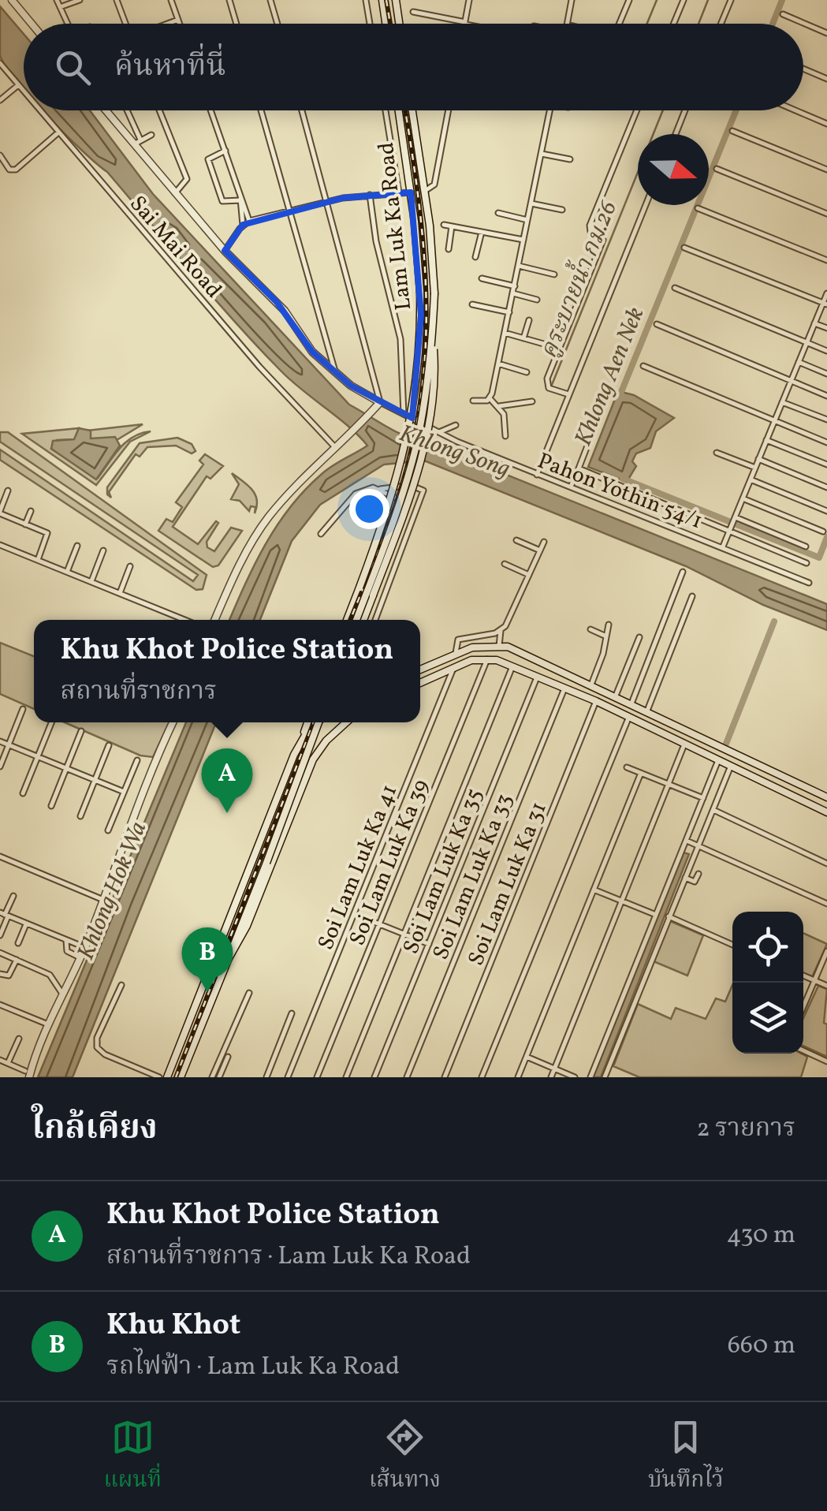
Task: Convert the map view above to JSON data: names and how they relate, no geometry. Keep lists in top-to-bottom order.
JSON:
{
  "streets": {
    "main road": ["Lam Luk Ka Road"],
    "street": [
      "Sai Mai Road",
      "Pahon Yothin 54/1",
      "Soi Lam Luk Ka 39",
      "Soi Lam Luk Ka 41",
      "Soi Lam Luk Ka 35",
      "Soi Lam Luk Ka 33",
      "Soi Lam Luk Ka 31"
    ]
  },
  "water": [
    "คูระบายน้ำ กม.26",
    "Khlong Aen Nek",
    "Khlong Song",
    "Khlong Hok Wa"
  ],
  "north": "right",
  "page": {
    "search": "ค้นหาที่นี่",
    "popup": ["Khu Khot Police Station", "สถานที่ราชการ"],
    "pins": ["A", "B"],
    "heading": ["ใกล้เคียง", "2 รายการ"],
    "list": [
      {
        "mark": "A",
        "name": "Khu Khot Police Station",
        "note": "สถานที่ราชการ · Lam Luk Ka Road",
        "value": "430 m"
      },
      {
        "mark": "B",
        "name": "Khu Khot",
        "note": "รถไฟฟ้า · Lam Luk Ka Road",
        "value": "660 m"
      }
    ],
    "nav": ["แผนที่", "เส้นทาง", "บันทึกไว้"]
  }
}
